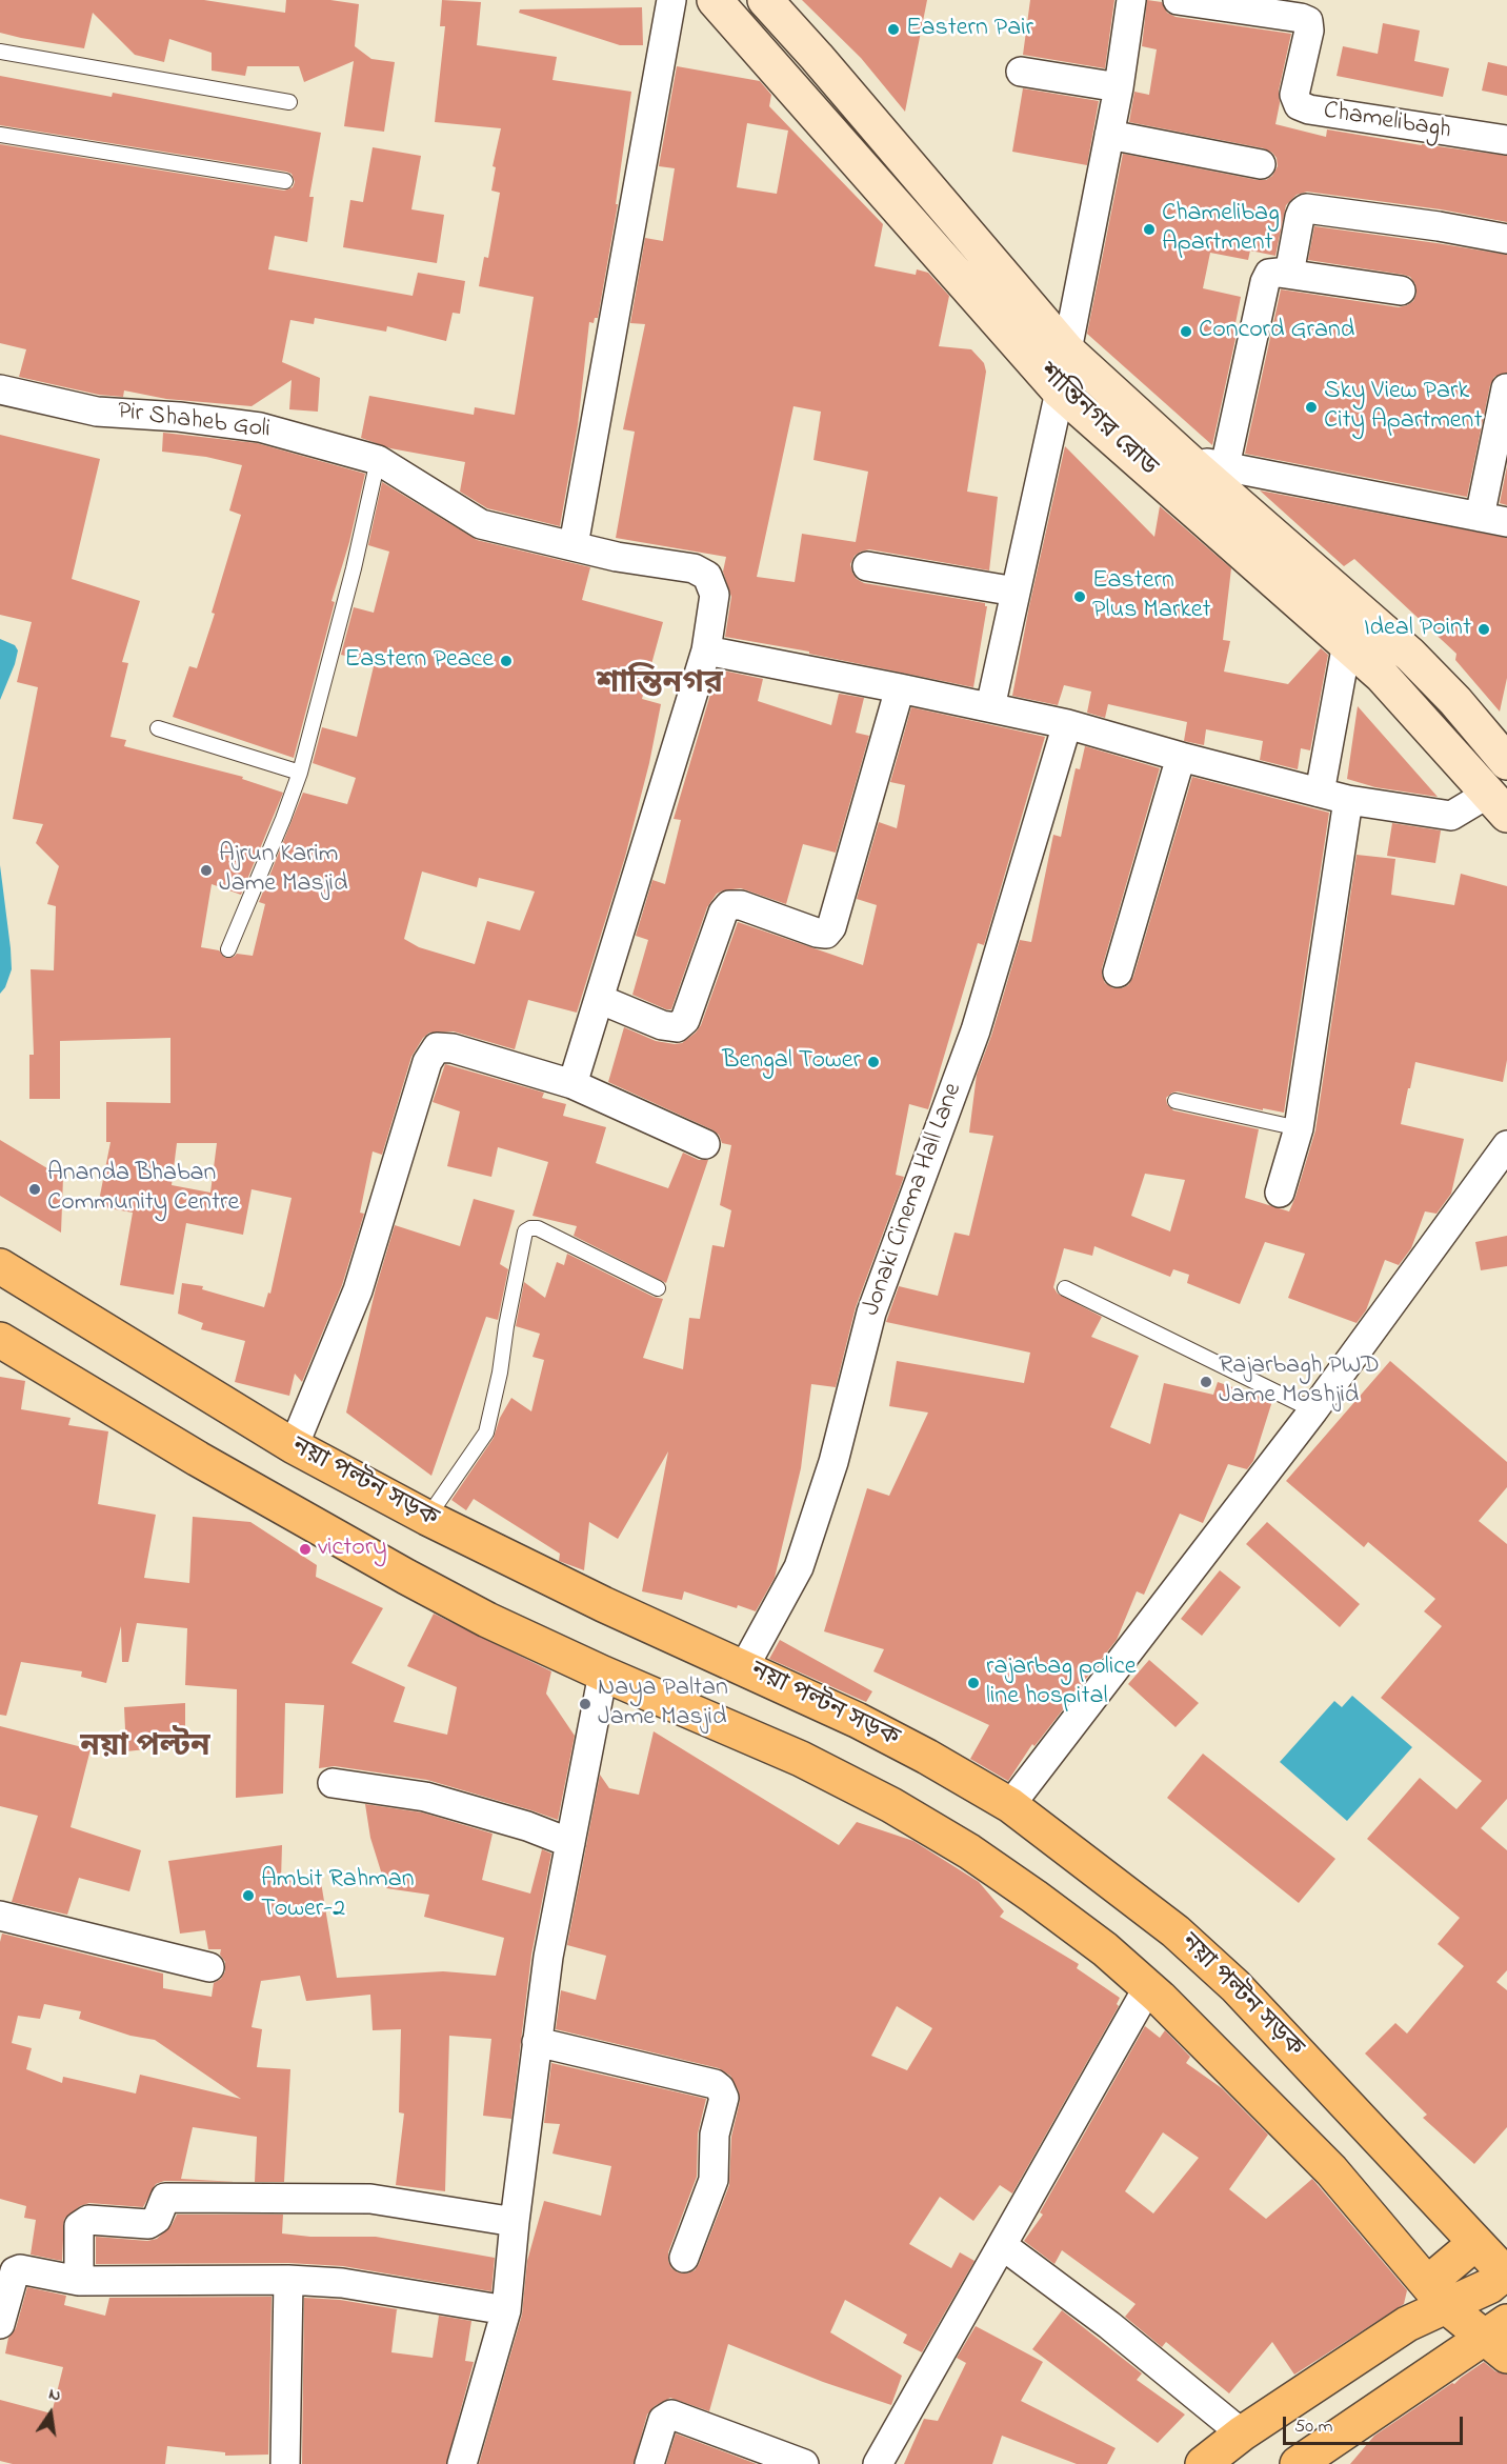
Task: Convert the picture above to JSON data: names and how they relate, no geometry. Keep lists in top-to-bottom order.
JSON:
{
  "streets": {
    "main road": ["শান্তিনগর রোড", "নয়া পল্টন সড়ক"],
    "street": ["Chamelibagh", "Pir Shaheb Goli", "Jonaki Cinema Hall Lane"]
  },
  "crossings": [
    ["Jonaki Cinema Hall Lane", "নয়া পল্টন সড়ক"]
  ],
  "districts": ["শান্তিনগর", "নয়া পল্টন"],
  "places": [
    "Eastern Pair",
    "Chamelibag Apartment",
    "Concord Grand",
    "Sky View Park City Apartment",
    "Eastern Plus Market",
    "Ideal Point",
    "Eastern Peace",
    "Ajrun Karim Jame Masjid",
    "Bengal Tower",
    "Ananda Bhaban Community Centre",
    "Rajarbagh PWD Jame Moshjid",
    "victory",
    "rajarbag police line hospital",
    "Naya Paltan Jame Masjid",
    "Ambit Rahman Tower-2"
  ],
  "scale_bar": "50 m",
  "north": "top"
}
